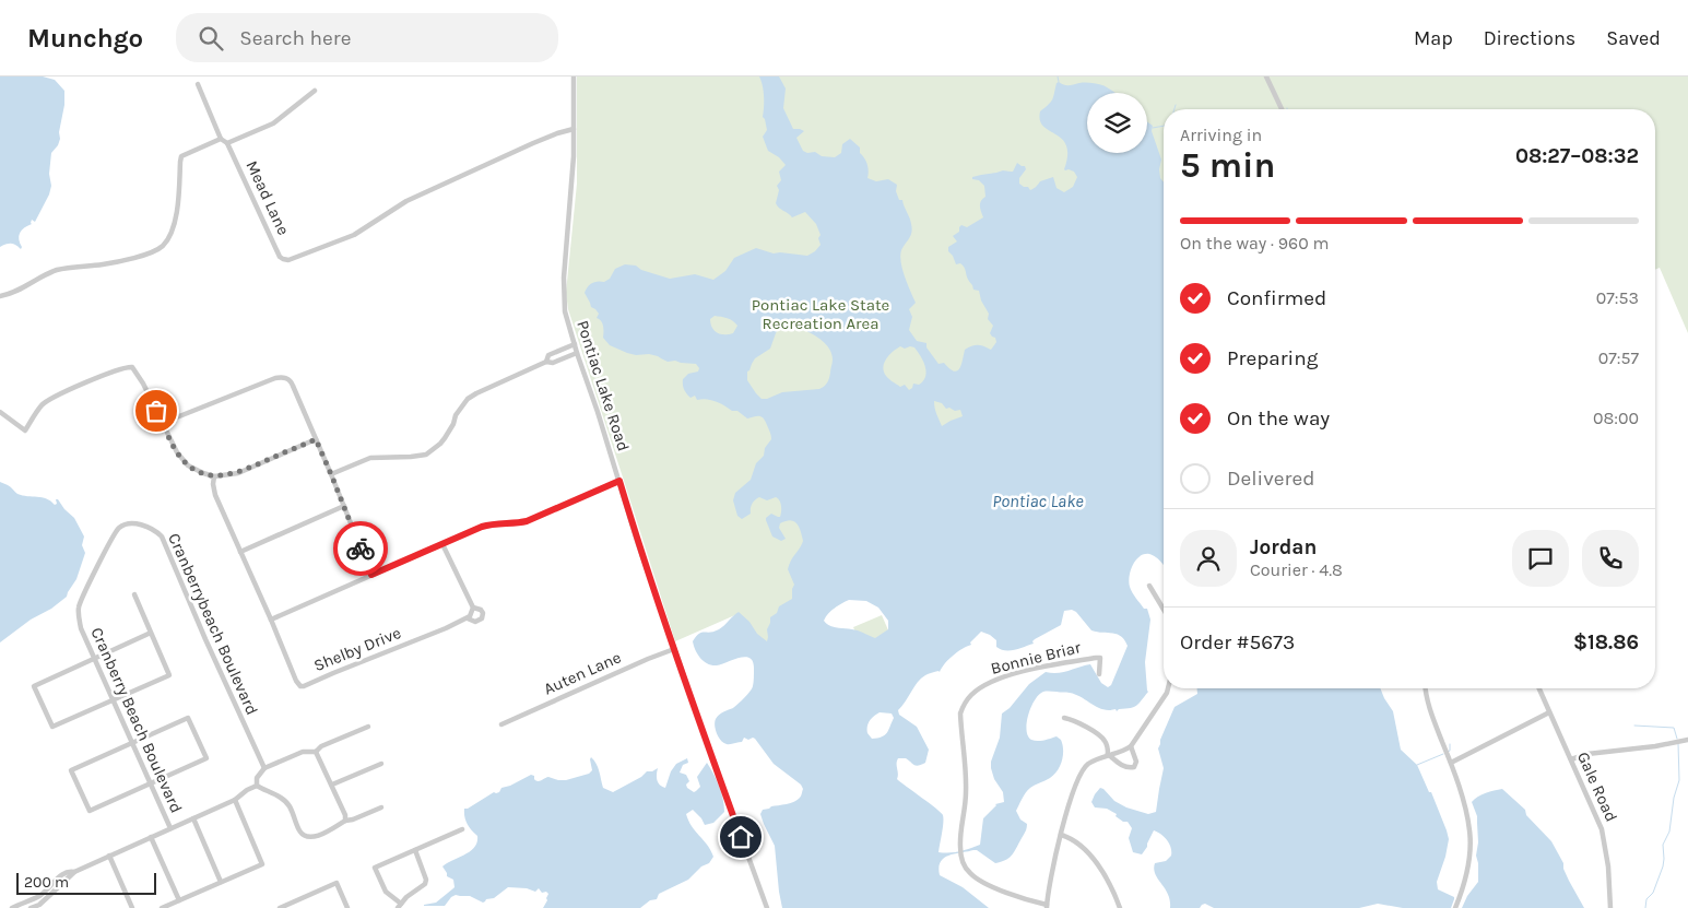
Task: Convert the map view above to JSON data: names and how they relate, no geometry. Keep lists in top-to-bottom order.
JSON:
{
  "streets": {
    "street": [
      "Mead Lane",
      "Pontiac Lake Road",
      "Cranberrybeach Boulevard",
      "Shelby Drive",
      "Bonnie Briar",
      "Auten Lane",
      "Cranberry Beach Boulevard",
      "Gale Road"
    ]
  },
  "crossings": [
    ["Mead Lane", "Pontiac Lake Road"],
    ["Pontiac Lake Road", "Auten Lane"],
    ["Cranberrybeach Boulevard", "Cranberry Beach Boulevard"]
  ],
  "water": ["Pontiac Lake"],
  "parks": ["Pontiac Lake State Recreation Area"],
  "scale_bar": "200 m",
  "page": {
    "header": "Munchgo",
    "search": "Search here",
    "nav": ["Map", "Directions", "Saved"],
    "heading": ["5 min", "Arriving in", "08:27–08:32"],
    "panel": [
      "Jordan",
      "Courier · 4.8",
      "Order #5673",
      "$18.86"
    ],
    "bar": "On the way · 960 m",
    "list": [
      ["Confirmed", "07:53"],
      ["Preparing", "07:57"],
      ["On the way", "08:00"],
      "Delivered"
    ],
    "scale": "200 m"
  }
}
